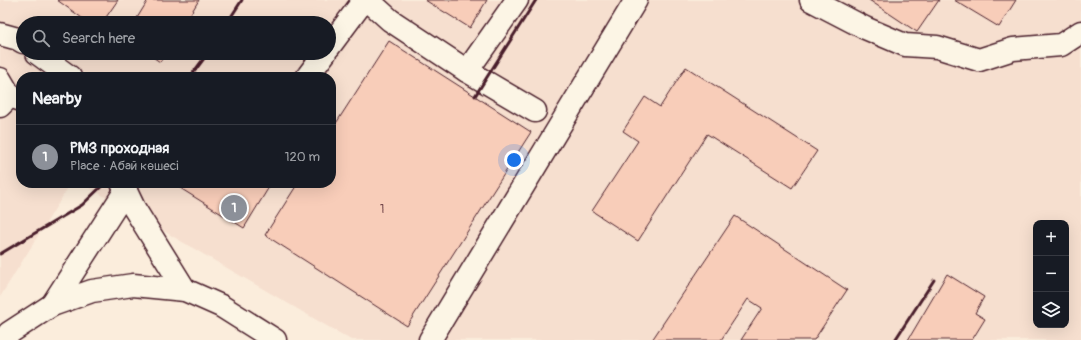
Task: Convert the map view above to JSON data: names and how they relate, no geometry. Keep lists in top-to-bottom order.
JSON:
{
  "house_numbers": ["1"],
  "page": {
    "search": "Search here",
    "heading": "Nearby",
    "list": [
      {
        "mark": "1",
        "name": "РМЗ проходная",
        "note": "Place · Абай көшесі",
        "value": "120 m"
      }
    ],
    "pins": "1",
    "map_buttons": ["+", "−"]
  }
}
